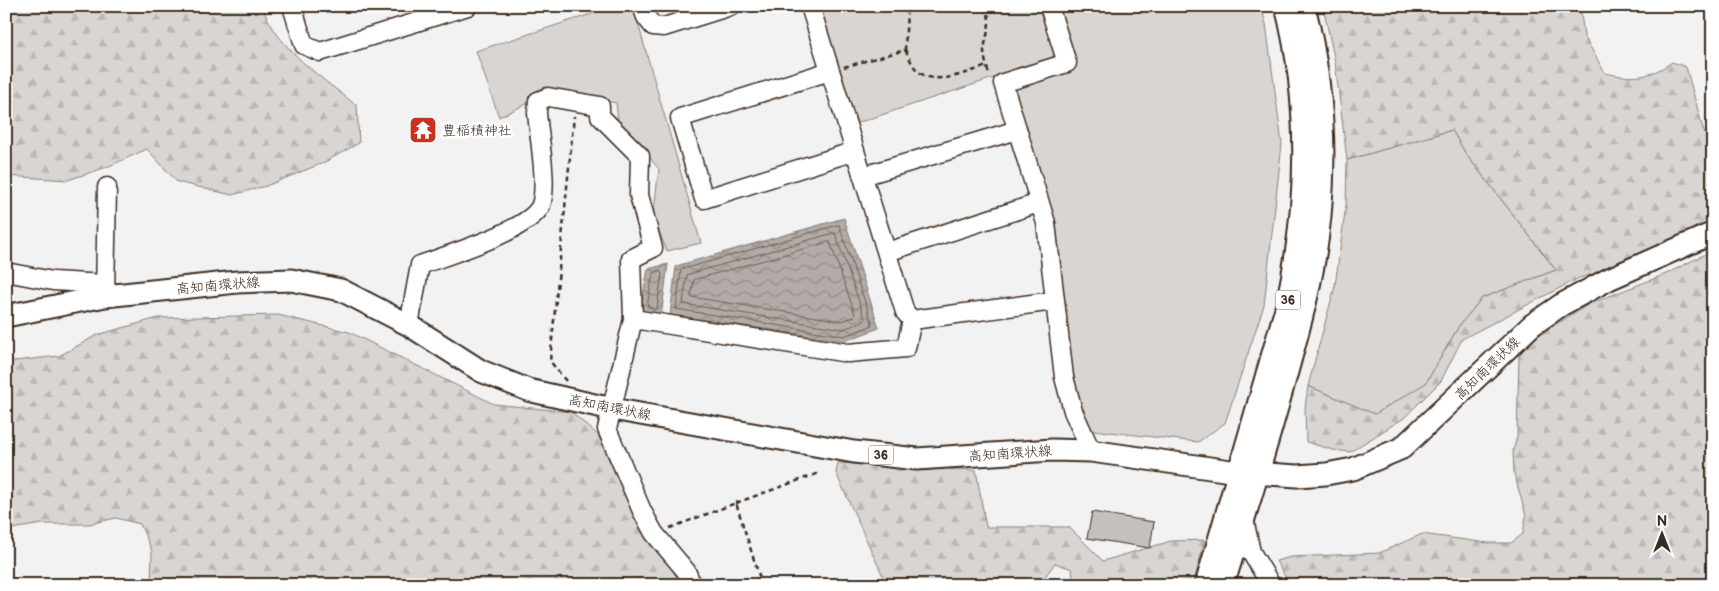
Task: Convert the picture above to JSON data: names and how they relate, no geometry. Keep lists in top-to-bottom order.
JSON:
{
  "streets": {
    "main road": ["高知南環状線", "36"]
  },
  "crossings": [
    ["高知南環状線", "36"]
  ],
  "places": {
    "temple": ["豊稲積神社"]
  },
  "north": "top"
}
